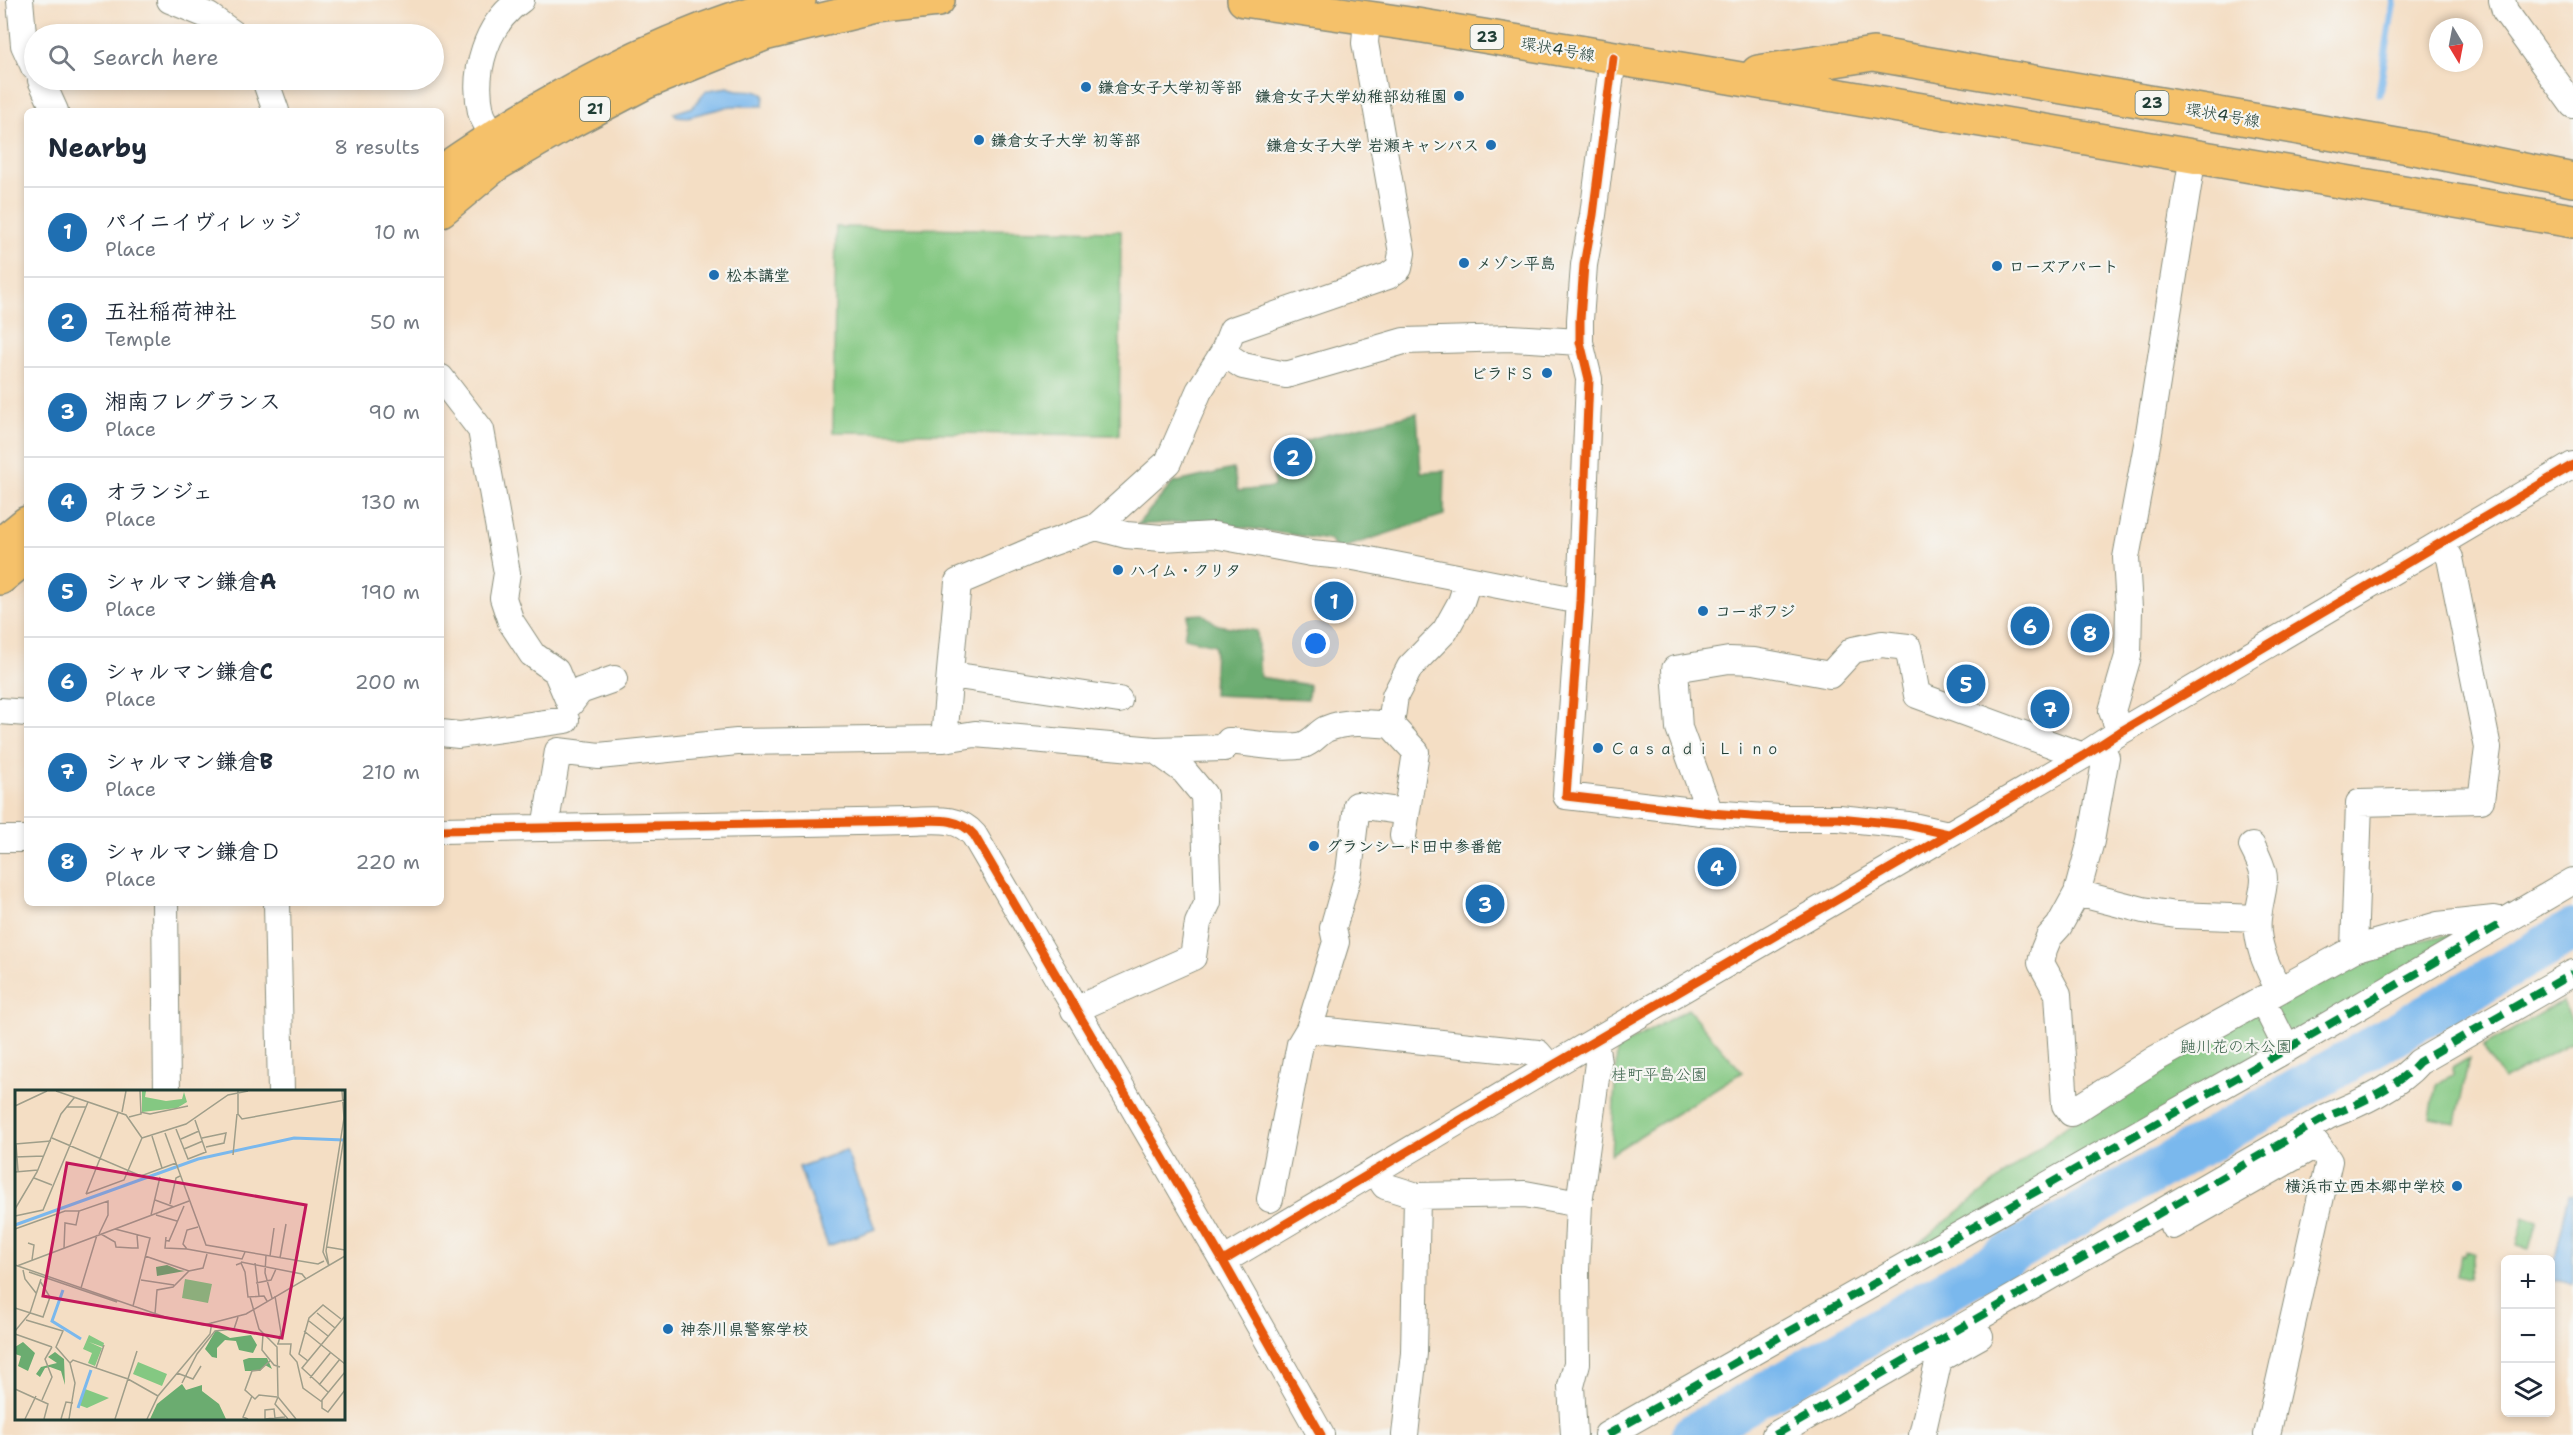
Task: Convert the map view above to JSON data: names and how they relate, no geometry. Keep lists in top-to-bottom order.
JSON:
{
  "streets": {
    "main road": ["23", "環状4号線", "21"]
  },
  "parks": ["鼬川花の木公園", "桂町平島公園"],
  "places": [
    "鎌倉女子大学初等部",
    "鎌倉女子大学幼稚部幼稚園",
    "鎌倉女子大学 初等部",
    "鎌倉女子大学 岩瀬キャンパス",
    "メゾン平島",
    "ローズアパート",
    "松本講堂",
    "ビラドＳ",
    "ハイム・クリタ",
    "コーポフジ",
    "Ｃａｓａ ｄｉ Ｌｉｎｏ",
    "グランシード田中参番館",
    "横浜市立西本郷中学校",
    "神奈川県警察学校"
  ],
  "north": "bottom",
  "page": {
    "search": "Search here",
    "heading": ["Nearby", "8 results"],
    "list": [
      {
        "mark": "1",
        "name": "パイニイヴィレッジ",
        "note": "Place",
        "value": "10 m"
      },
      {
        "mark": "2",
        "name": "五社稲荷神社",
        "note": "Temple",
        "value": "50 m"
      },
      {
        "mark": "3",
        "name": "湘南フレグランス",
        "note": "Place",
        "value": "90 m"
      },
      {
        "mark": "4",
        "name": "オランジェ",
        "note": "Place",
        "value": "130 m"
      },
      {
        "mark": "5",
        "name": "シャルマン鎌倉A",
        "note": "Place",
        "value": "190 m"
      },
      {
        "mark": "6",
        "name": "シャルマン鎌倉C",
        "note": "Place",
        "value": "200 m"
      },
      {
        "mark": "7",
        "name": "シャルマン鎌倉B",
        "note": "Place",
        "value": "210 m"
      },
      {
        "mark": "8",
        "name": "シャルマン鎌倉Ｄ",
        "note": "Place",
        "value": "220 m"
      }
    ],
    "pins": [
      "2",
      "1",
      "6",
      "8",
      "5",
      "7",
      "4",
      "3"
    ],
    "map_buttons": ["+", "−"]
  }
}
